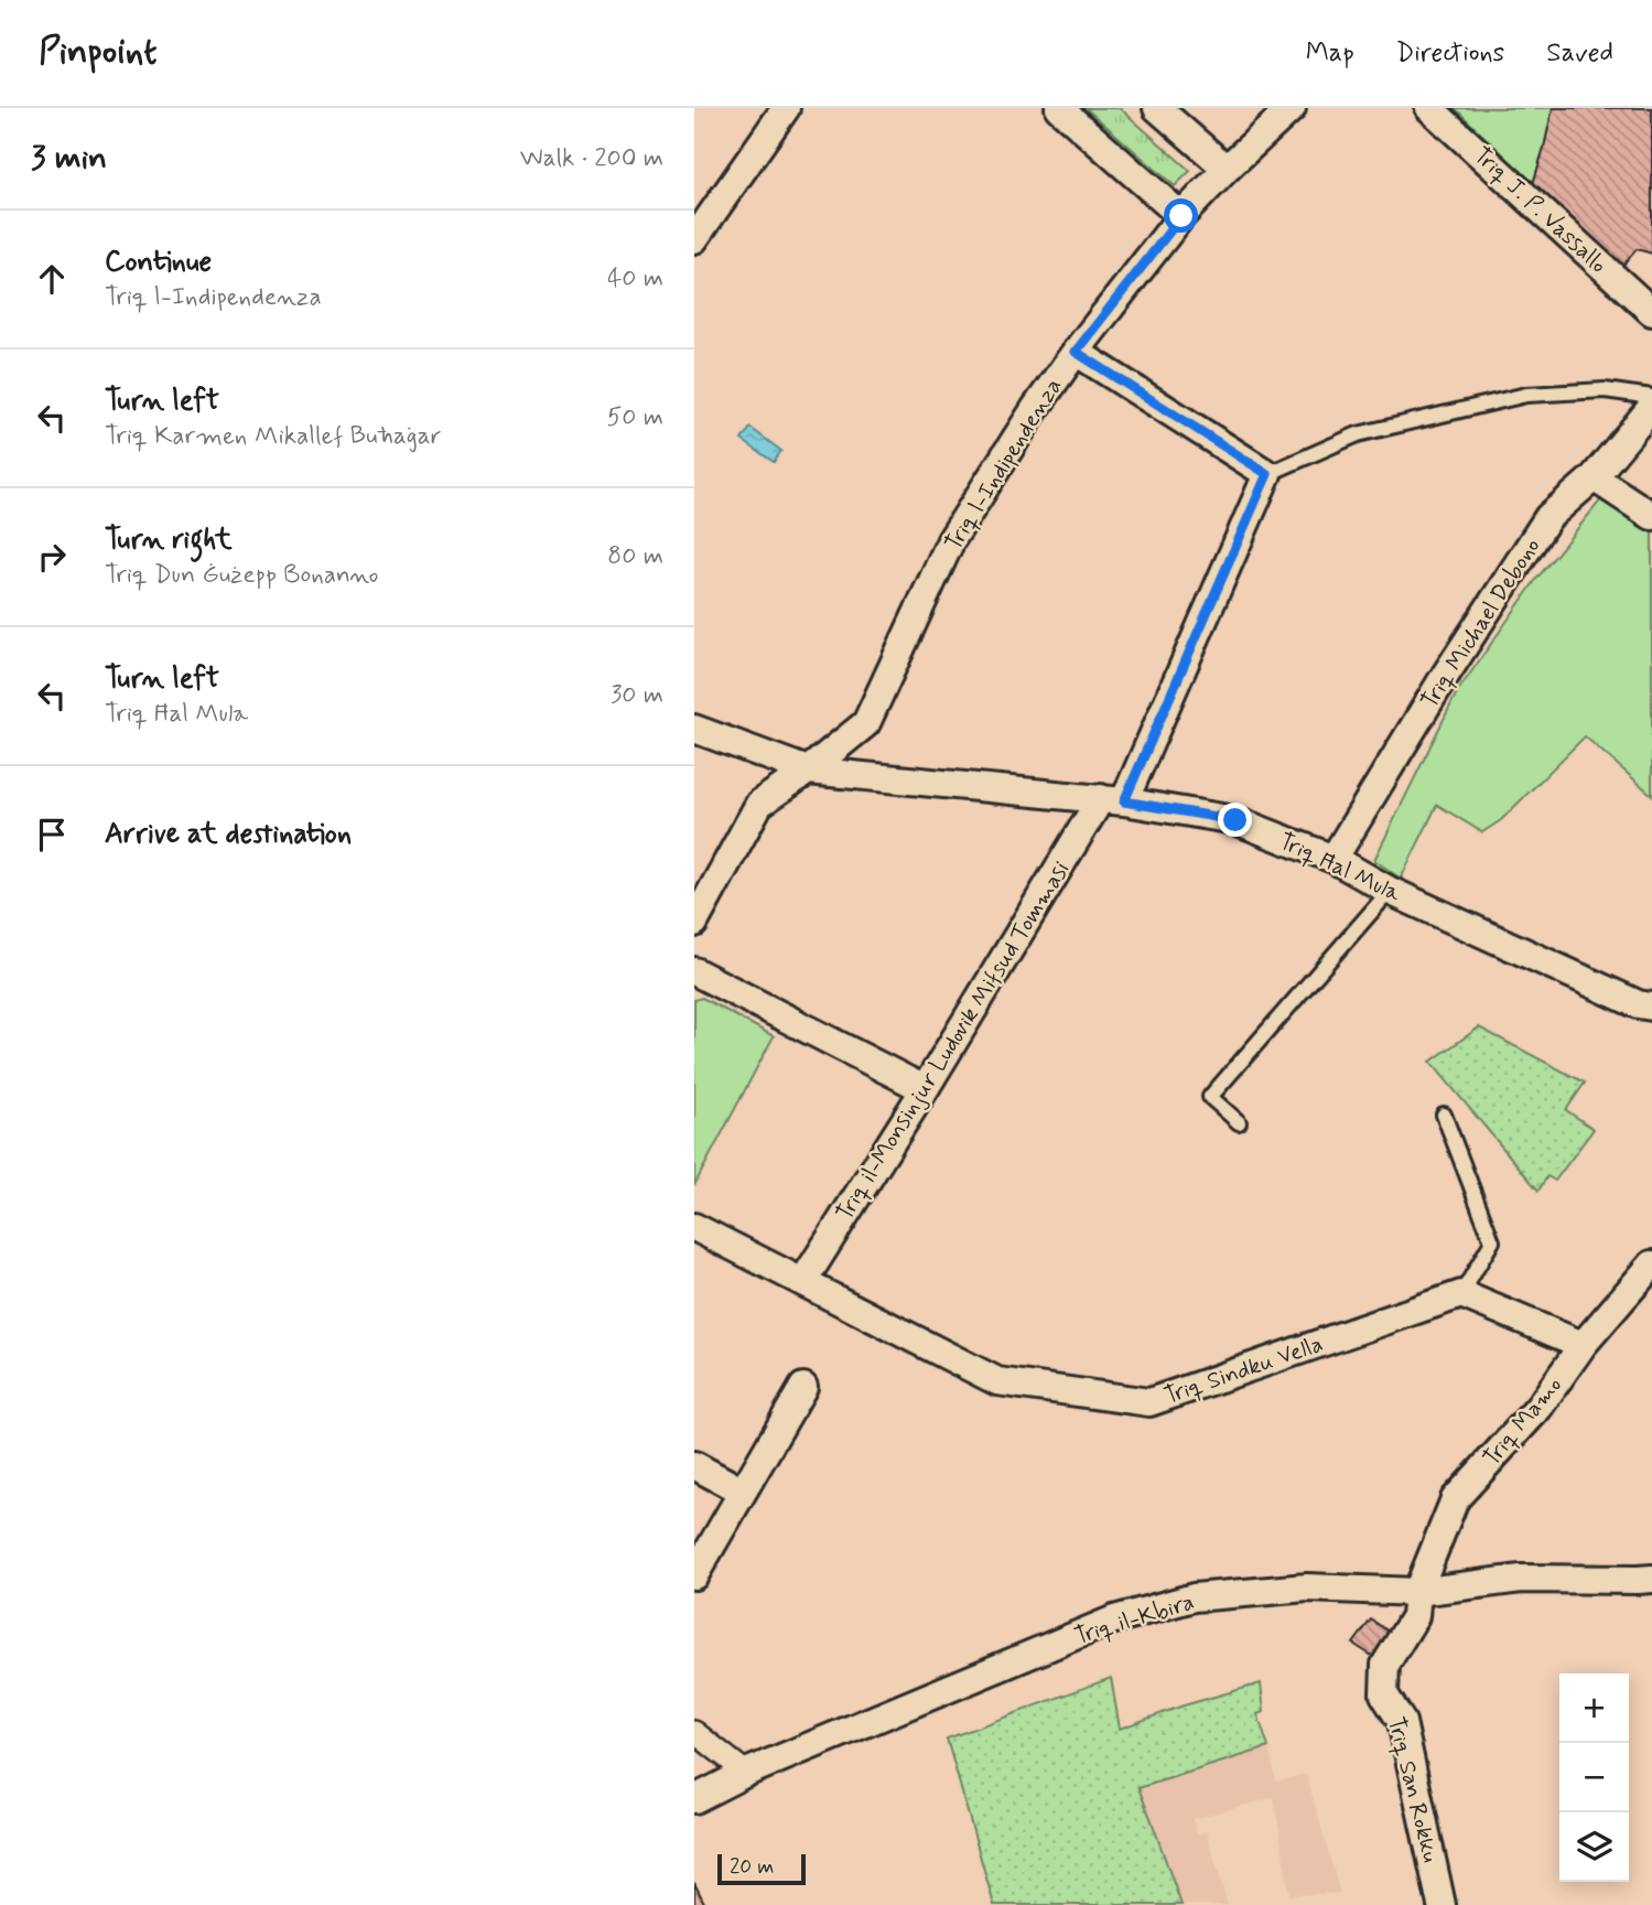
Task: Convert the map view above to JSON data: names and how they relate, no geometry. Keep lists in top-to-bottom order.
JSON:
{
  "streets": {
    "street": [
      "Triq J. P. Vassallo",
      "Triq l-Indipendenza",
      "Triq Michael Debono",
      "Triq Ħal Mula",
      "Triq il-Monsinjur Ludovik Mifsud Tommasi",
      "Triq Sindku Vella",
      "Triq Mamo",
      "Triq il-Kbira",
      "Triq San Rokku"
    ]
  },
  "crossings": [
    ["Triq l-Indipendenza", "Triq Ħal Mula"],
    ["Triq Michael Debono", "Triq Ħal Mula"],
    ["Triq Ħal Mula", "Triq il-Monsinjur Ludovik Mifsud Tommasi"],
    ["Triq il-Monsinjur Ludovik Mifsud Tommasi", "Triq Sindku Vella"],
    ["Triq Mamo", "Triq il-Kbira"],
    ["Triq Mamo", "Triq San Rokku"],
    ["Triq il-Kbira", "Triq San Rokku"]
  ],
  "scale_bar": "20 m",
  "page": {
    "header": "Pinpoint",
    "nav": ["Map", "Directions", "Saved"],
    "heading": ["3 min", "Walk · 200 m"],
    "list": [
      ["Continue", "Triq l-Indipendenza", "40 m"],
      ["Turn left", "Triq Karmen Mikallef Buħaġar", "50 m"],
      ["Turn right", "Triq Dun Ġużepp Bonanno", "80 m"],
      ["Turn left", "Triq Ħal Mula", "30 m"],
      "Arrive at destination"
    ],
    "map_buttons": ["+", "−"],
    "scale": "20 m"
  }
}
